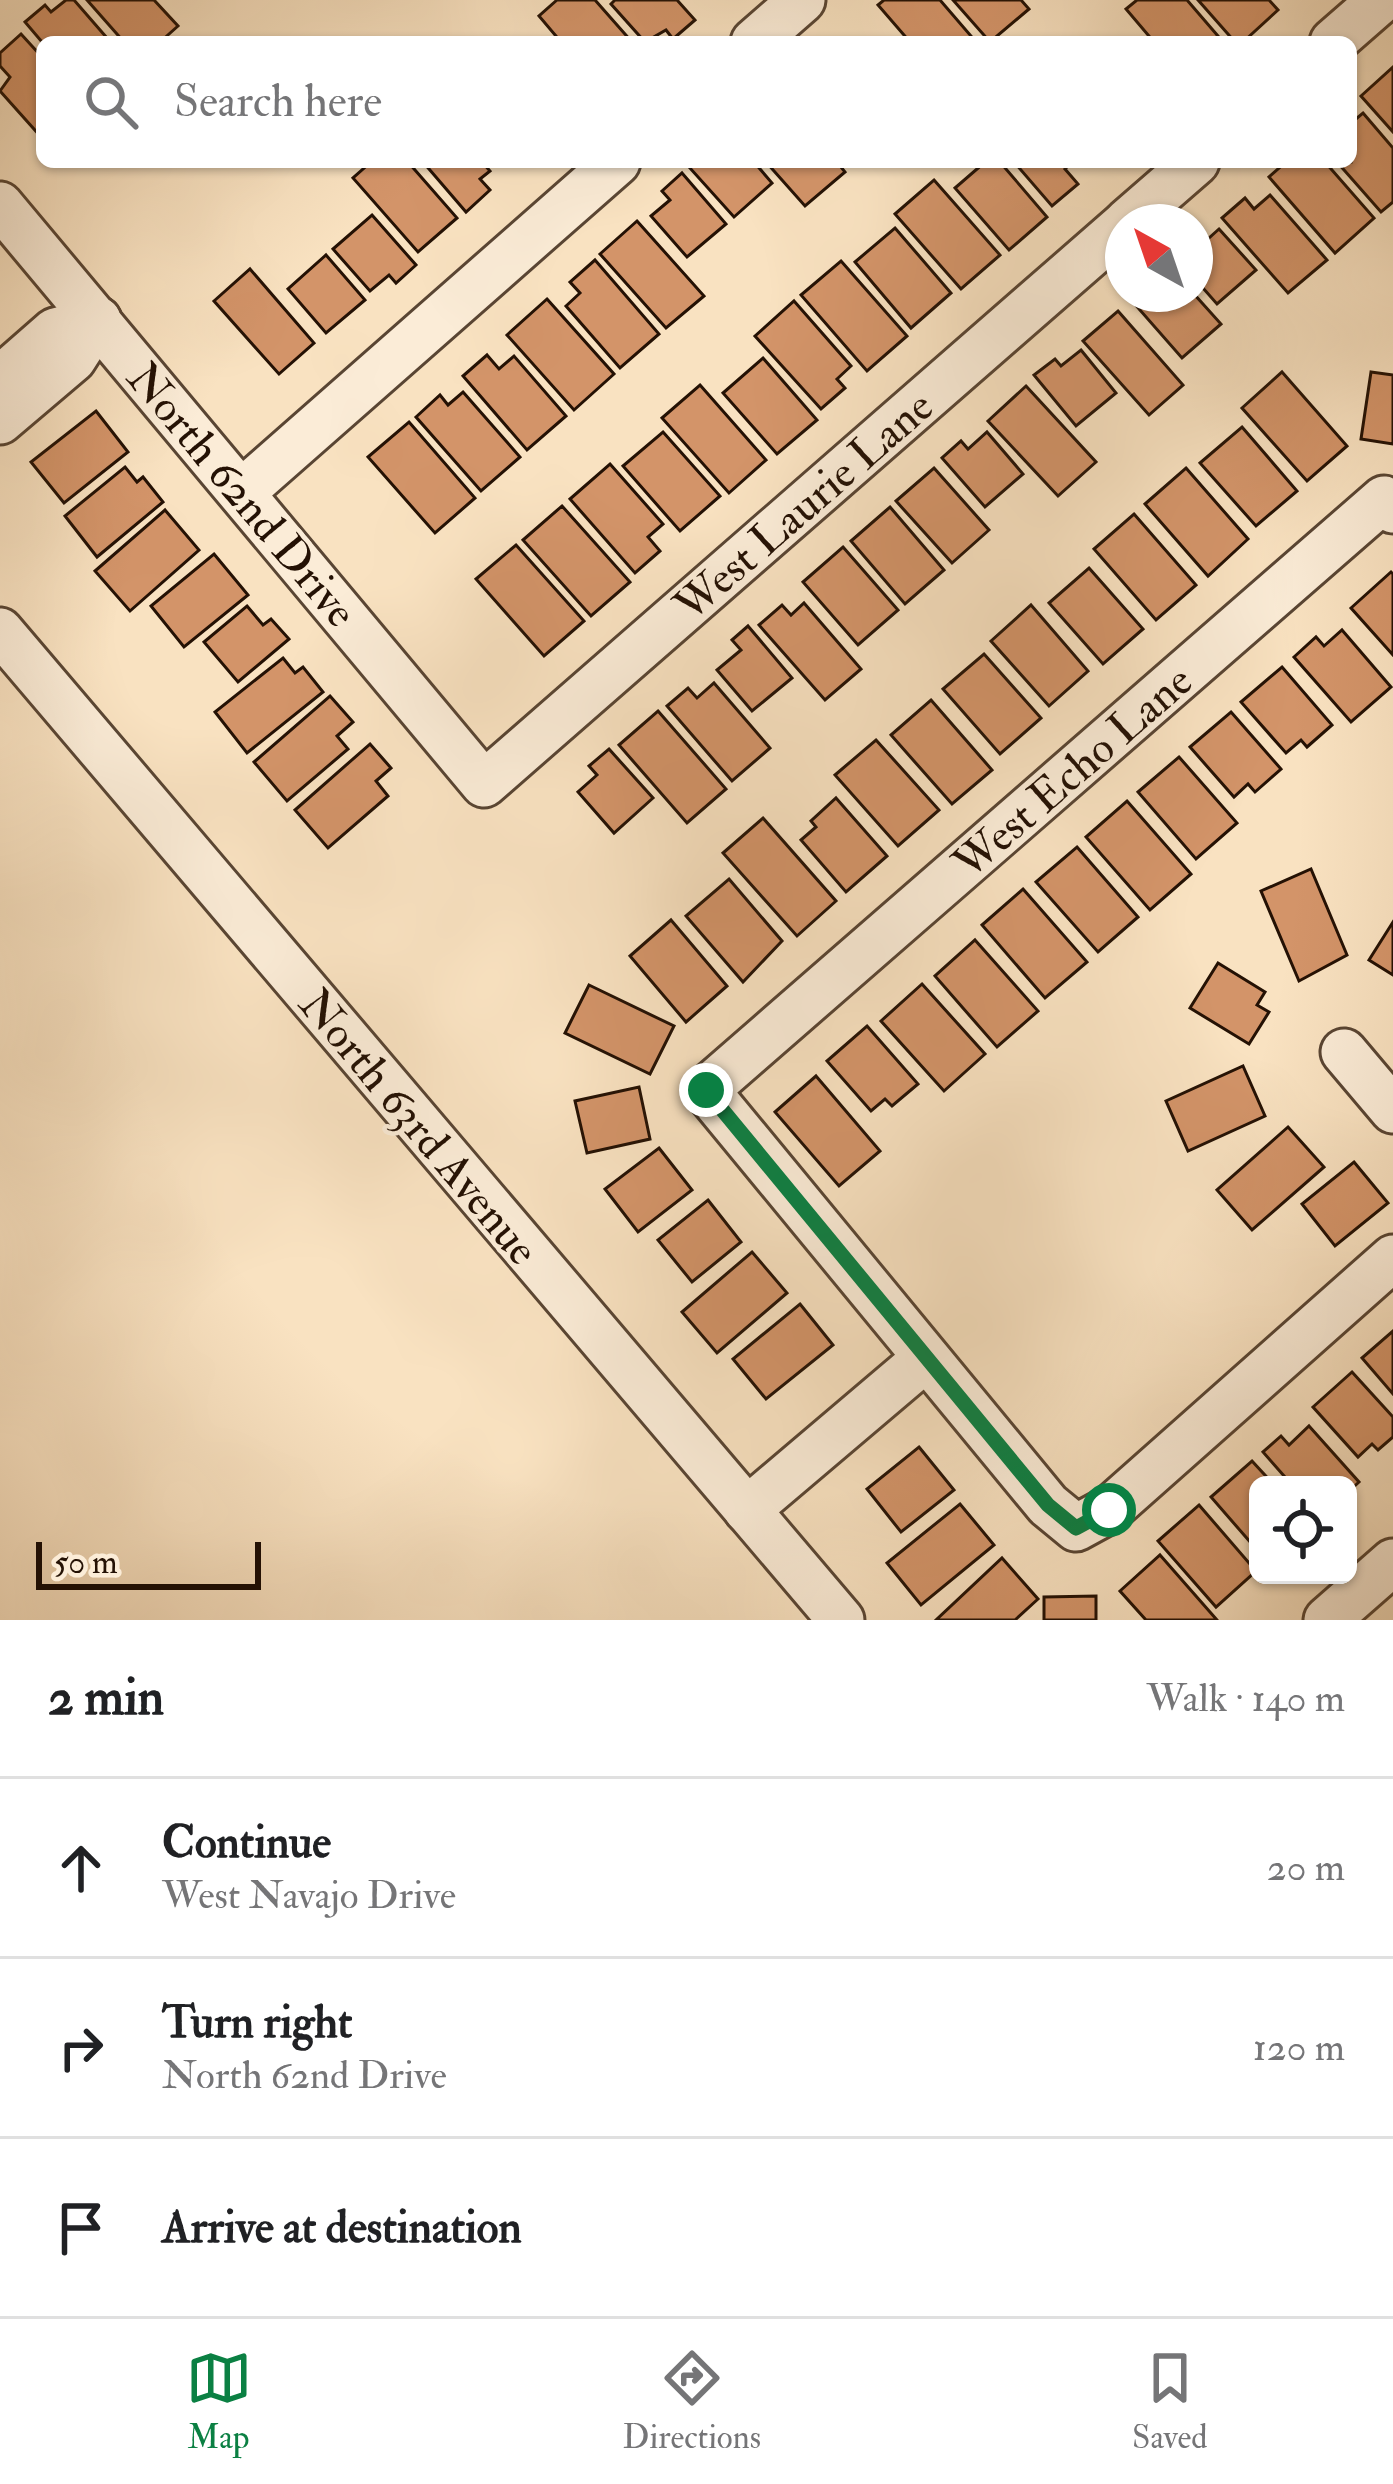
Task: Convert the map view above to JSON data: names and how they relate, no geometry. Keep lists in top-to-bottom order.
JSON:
{
  "streets": {
    "street": [
      "North 62nd Drive",
      "West Laurie Lane",
      "West Echo Lane",
      "North 63rd Avenue"
    ]
  },
  "crossings": [
    ["North 62nd Drive", "West Laurie Lane"]
  ],
  "scale_bar": "50 m",
  "north": "top left",
  "page": {
    "search": "Search here",
    "scale": "50 m",
    "heading": ["2 min", "Walk · 140 m"],
    "list": [
      ["Continue", "West Navajo Drive", "20 m"],
      ["Turn right", "North 62nd Drive", "120 m"],
      "Arrive at destination"
    ],
    "nav": ["Map", "Directions", "Saved"]
  }
}
